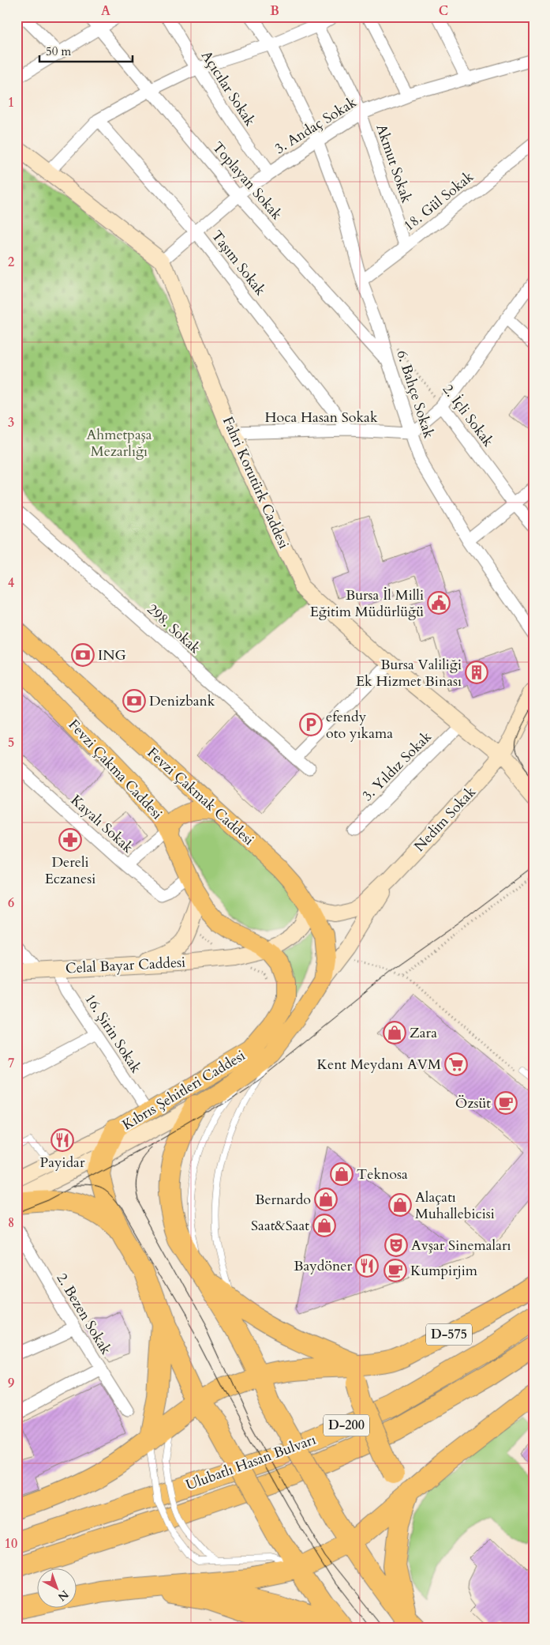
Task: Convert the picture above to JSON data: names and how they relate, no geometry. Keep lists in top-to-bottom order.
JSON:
{
  "streets": {
    "highway": ["D-575", "D-200", "Ulubatlı Hasan Bulvarı"],
    "main road": [
      "Fahri Korutürk Caddesi",
      "Fevzi Çakma Caddesi",
      "Fevzi Çakmak Caddesi",
      "Nedim Sokak",
      "Celal Bayar Caddesi",
      "Kıbrıs Şehitleri Caddesi"
    ],
    "street": [
      "Açıcılar Sokak",
      "3. Andaç Sokak",
      "Akmut Sokak",
      "Toplayan Sokak",
      "18. Gül Sokak",
      "Taşım Sokak",
      "6. Bahçe Sokak",
      "2. İçli Sokak",
      "Hoca Hasan Sokak",
      "298. Sokak",
      "3. Yıldız Sokak",
      "Kayalı Sokak",
      "16. Şirin Sokak",
      "2. Bezen Sokak"
    ]
  },
  "crossings": [
    ["Açıcılar Sokak", "3. Andaç Sokak"],
    ["3. Andaç Sokak", "Akmut Sokak"],
    ["3. Andaç Sokak", "Toplayan Sokak"],
    ["3. Andaç Sokak", "Taşım Sokak"],
    ["3. Andaç Sokak", "6. Bahçe Sokak"],
    ["3. Andaç Sokak", "Fahri Korutürk Caddesi"],
    ["Akmut Sokak", "18. Gül Sokak"],
    ["Toplayan Sokak", "6. Bahçe Sokak"],
    ["18. Gül Sokak", "6. Bahçe Sokak"],
    ["Taşım Sokak", "Hoca Hasan Sokak"],
    ["6. Bahçe Sokak", "Hoca Hasan Sokak"],
    ["Hoca Hasan Sokak", "Fahri Korutürk Caddesi"],
    ["Fahri Korutürk Caddesi", "3. Yıldız Sokak"],
    ["Fahri Korutürk Caddesi", "Nedim Sokak"],
    ["Fevzi Çakma Caddesi", "Kayalı Sokak"],
    ["Fevzi Çakmak Caddesi", "Celal Bayar Caddesi"],
    ["Celal Bayar Caddesi", "16. Şirin Sokak"],
    ["Celal Bayar Caddesi", "Kıbrıs Şehitleri Caddesi"],
    ["16. Şirin Sokak", "Kıbrıs Şehitleri Caddesi"]
  ],
  "parks": ["Ahmetpaşa Mezarlığı"],
  "places": {
    "public building": ["Bursa İl Milli Eğitim Müdürlüğü"],
    "bank": ["ING", "Denizbank"],
    "building": ["Bursa Valiliği Ek Hizmet Binası"],
    "parking": ["efendy oto yıkama"],
    "pharmacy": ["Dereli Eczanesi"],
    "shop": [
      "Zara",
      "Teknosa",
      "Bernardo",
      "Alaçatı Muhallebicisi",
      "Saat&Saat"
    ],
    "supermarket": ["Kent Meydanı AVM"],
    "cafe": ["Özsüt", "Kumpirjim"],
    "restaurant": ["Payidar", "Baydöner"],
    "theatre": ["Avşar Sinemaları"]
  },
  "scale_bar": "50 m",
  "north": "bottom right",
  "grid": {
    "columns": ["A", "B", "C"],
    "rows": [
      "1",
      "2",
      "3",
      "4",
      "5",
      "6",
      "7",
      "8",
      "9",
      "10"
    ]
  }
}
